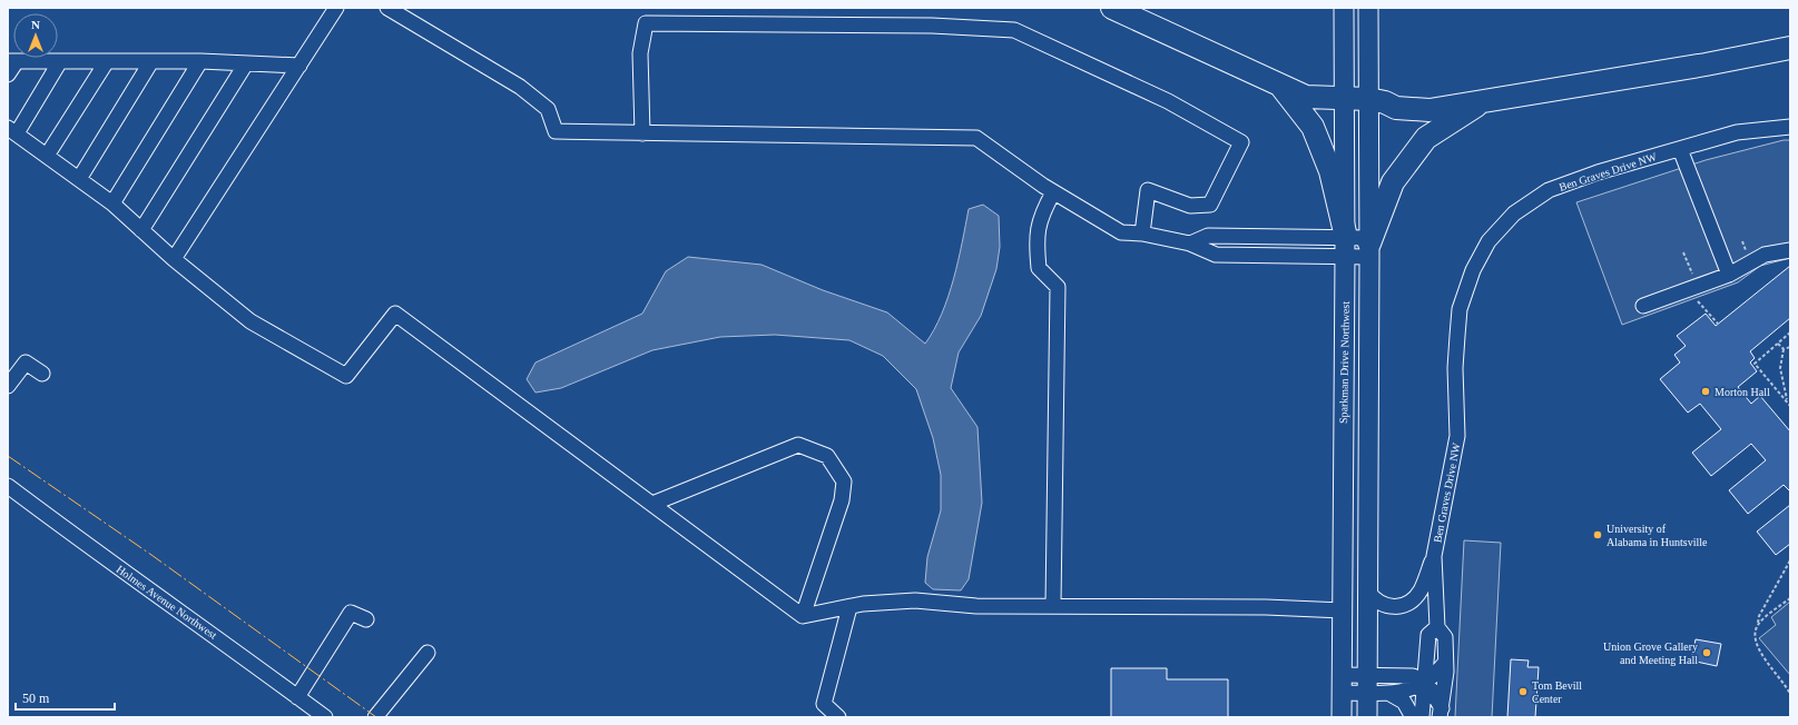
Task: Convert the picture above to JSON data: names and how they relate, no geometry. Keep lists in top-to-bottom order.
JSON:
{
  "streets": {
    "main road": ["Sparkman Drive Northwest"],
    "street": ["Ben Graves Drive NW", "Holmes Avenue Northwest"]
  },
  "places": [
    "Morton Hall",
    "University of Alabama in Huntsville",
    "Union Grove Gallery and Meeting Hall",
    "Tom Bevill Center"
  ],
  "scale_bar": "50 m",
  "north": "top"
}
